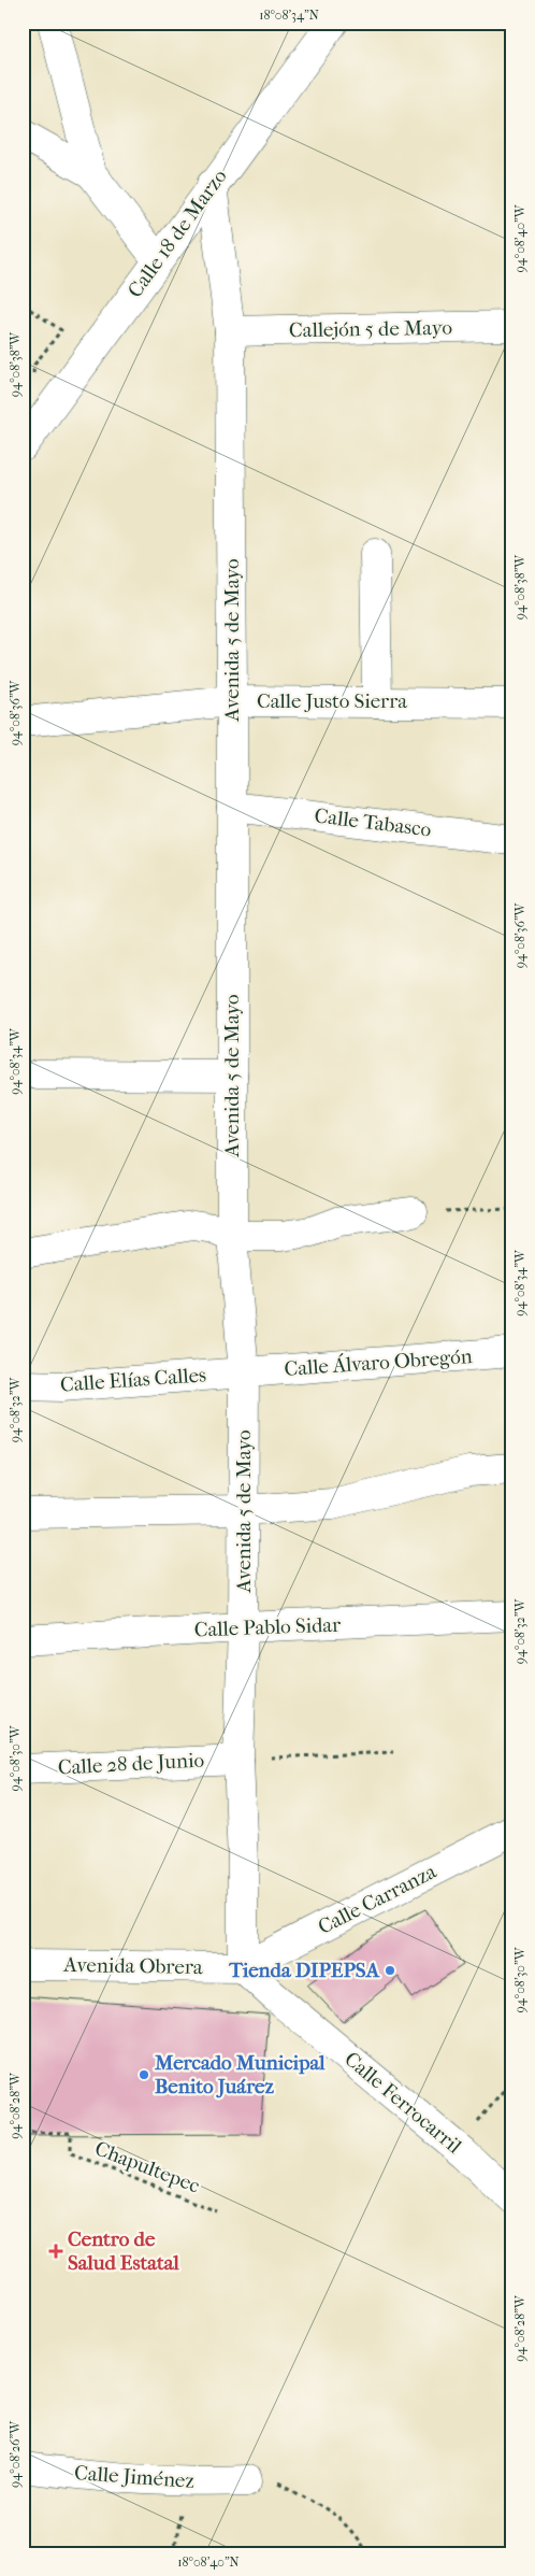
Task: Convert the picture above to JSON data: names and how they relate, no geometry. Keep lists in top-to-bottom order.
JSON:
{
  "streets": {
    "street": [
      "Calle 18 de Marzo",
      "Callejón 5 de Mayo",
      "Avenida 5 de Mayo",
      "Calle Justo Sierra",
      "Calle Tabasco",
      "Calle Álvaro Obregón",
      "Calle Elías Calles",
      "Calle Pablo Sidar",
      "Calle 28 de Junio",
      "Calle Carranza",
      "Avenida Obrera",
      "Calle Ferrocarril",
      "Calle Jiménez"
    ],
    "path": ["Chapultepec"]
  },
  "crossings": [
    ["Calle 18 de Marzo", "Avenida 5 de Mayo"],
    ["Callejón 5 de Mayo", "Avenida 5 de Mayo"],
    ["Avenida 5 de Mayo", "Calle Justo Sierra"],
    ["Avenida 5 de Mayo", "Calle Tabasco"],
    ["Avenida 5 de Mayo", "Calle Álvaro Obregón"],
    ["Avenida 5 de Mayo", "Calle Elías Calles"],
    ["Avenida 5 de Mayo", "Calle Pablo Sidar"],
    ["Avenida 5 de Mayo", "Calle 28 de Junio"],
    ["Avenida 5 de Mayo", "Calle Carranza"],
    ["Avenida 5 de Mayo", "Avenida Obrera"],
    ["Avenida 5 de Mayo", "Calle Ferrocarril"],
    ["Calle Álvaro Obregón", "Calle Elías Calles"],
    ["Calle Carranza", "Avenida Obrera"],
    ["Calle Carranza", "Calle Ferrocarril"],
    ["Avenida Obrera", "Calle Ferrocarril"]
  ],
  "places": {
    "other": ["Tienda DIPEPSA", "Mercado Municipal Benito Juárez"],
    "health": ["Centro de Salud Estatal"]
  },
  "coordinates": [
    "18°08'34\"N",
    "94°08'40\"W",
    "94°08'38\"W",
    "94°08'36\"W",
    "94°08'34\"W",
    "94°08'32\"W",
    "94°08'30\"W",
    "94°08'28\"W",
    "94°08'26\"W",
    "18°08'40\"N"
  ]
}
